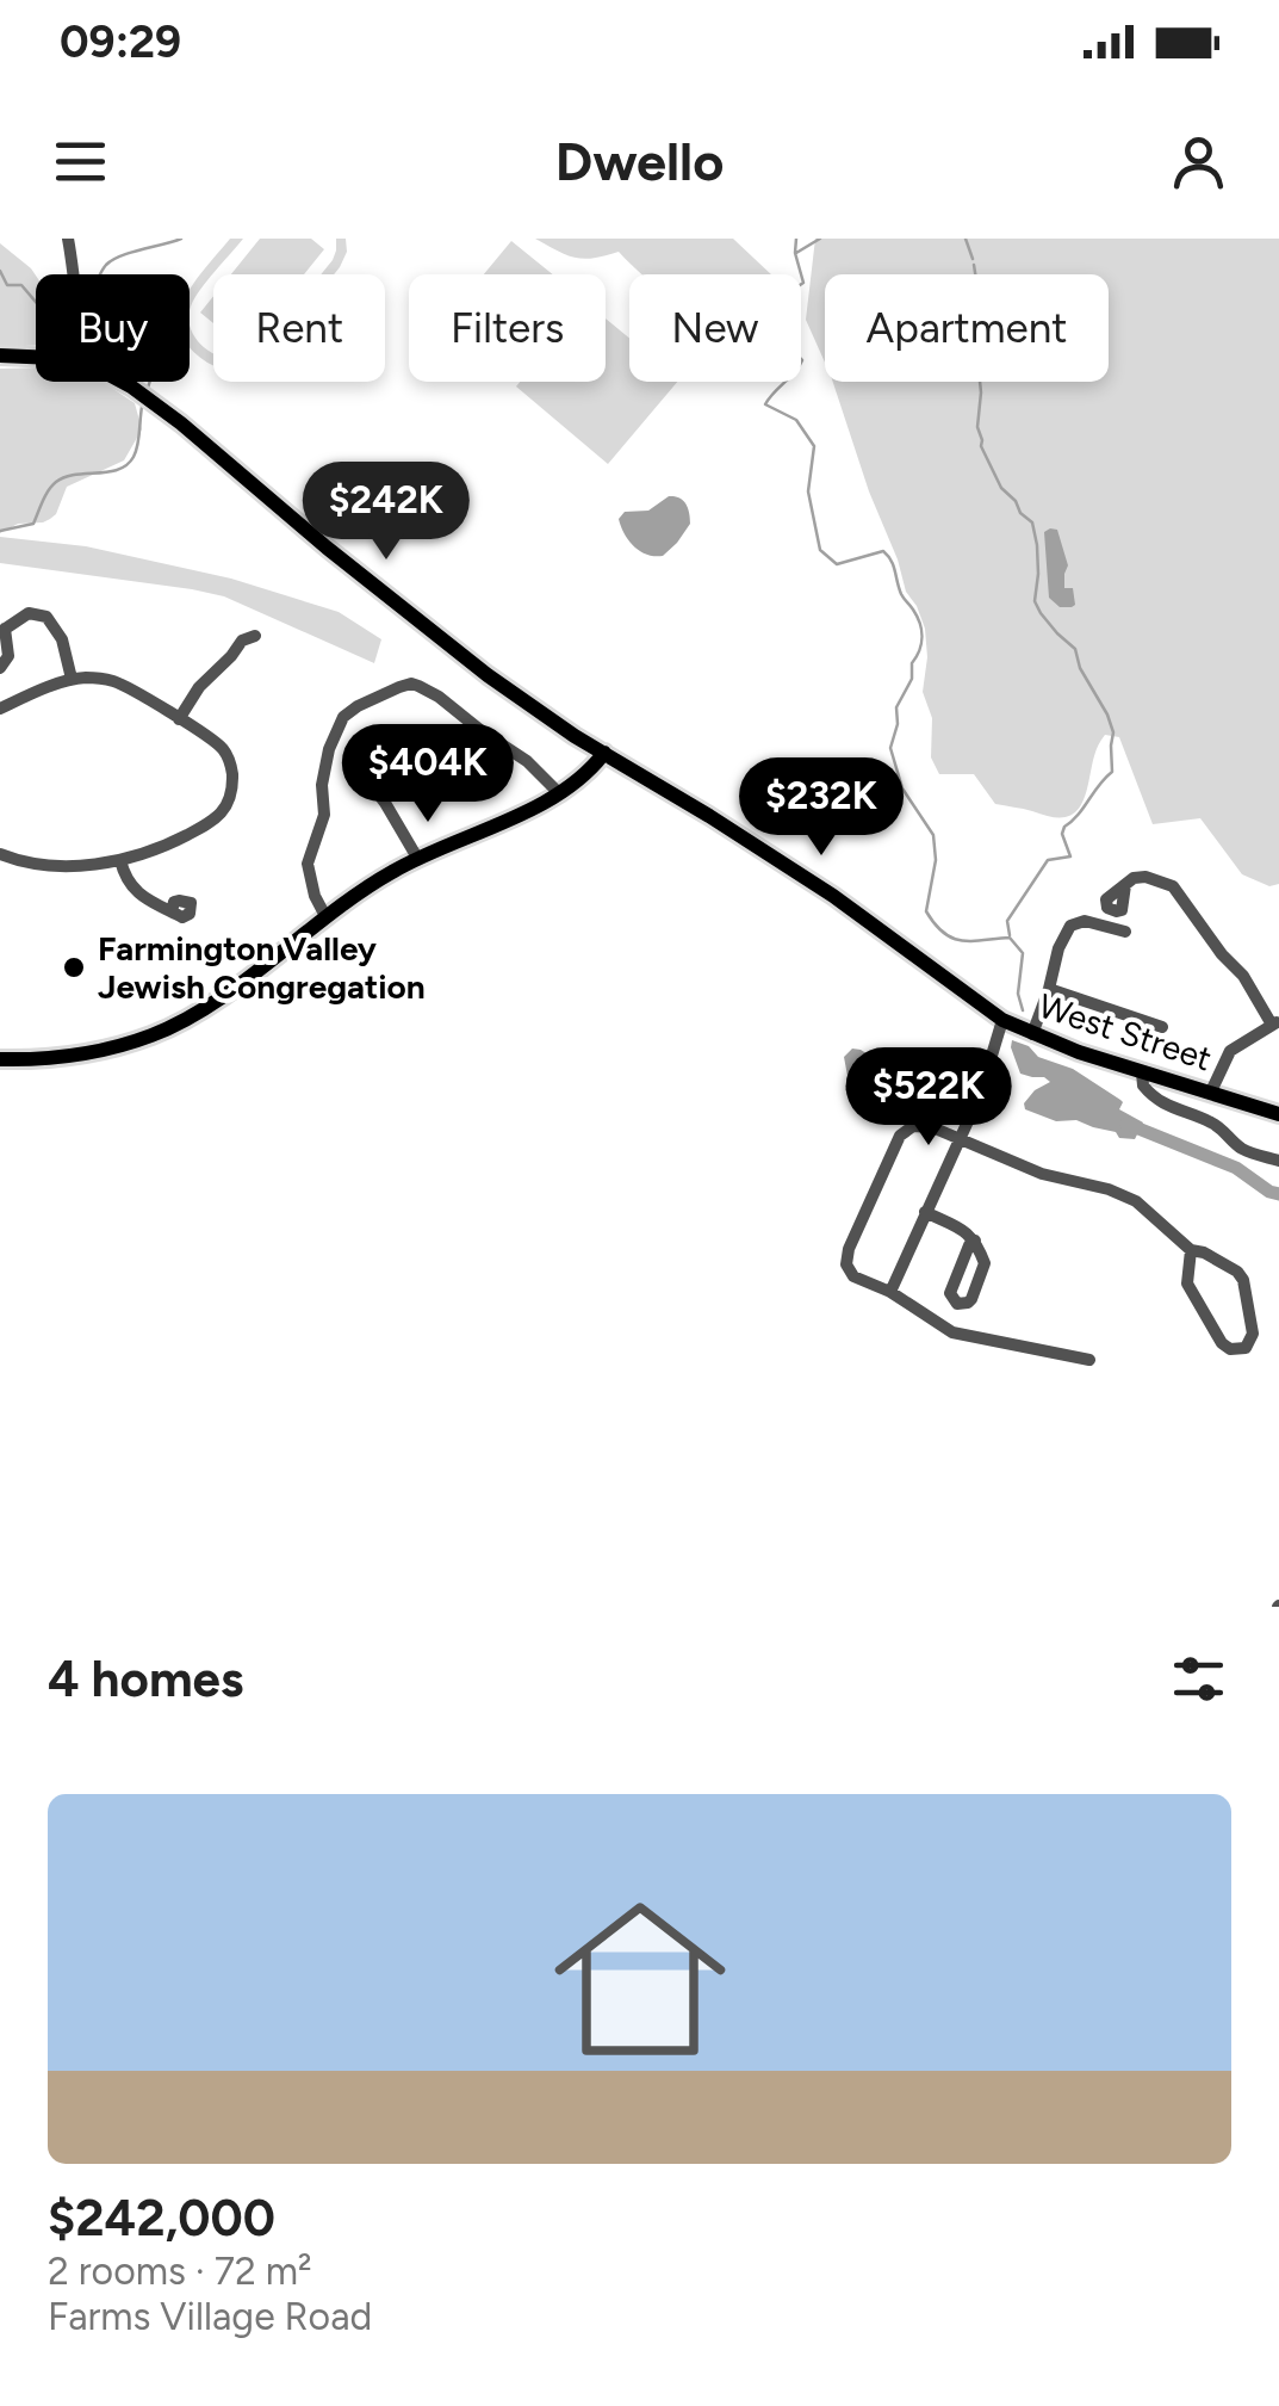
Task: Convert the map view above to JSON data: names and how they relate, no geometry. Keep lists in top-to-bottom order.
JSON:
{
  "streets": {
    "main road": ["West Street"]
  },
  "places": ["Farmington Valley Jewish Congregation"],
  "page": {
    "status": "09:29",
    "header": "Dwello",
    "chip": [
      "Buy",
      "Rent",
      "Filters",
      "New",
      "Apartment"
    ],
    "price": [
      "$242K",
      "$404K",
      "$232K",
      "$522K"
    ],
    "heading": "4 homes",
    "list": [
      {
        "name": "$242,000",
        "note": "2 rooms · 72 m² · Farms Village Road"
      }
    ]
  }
}
